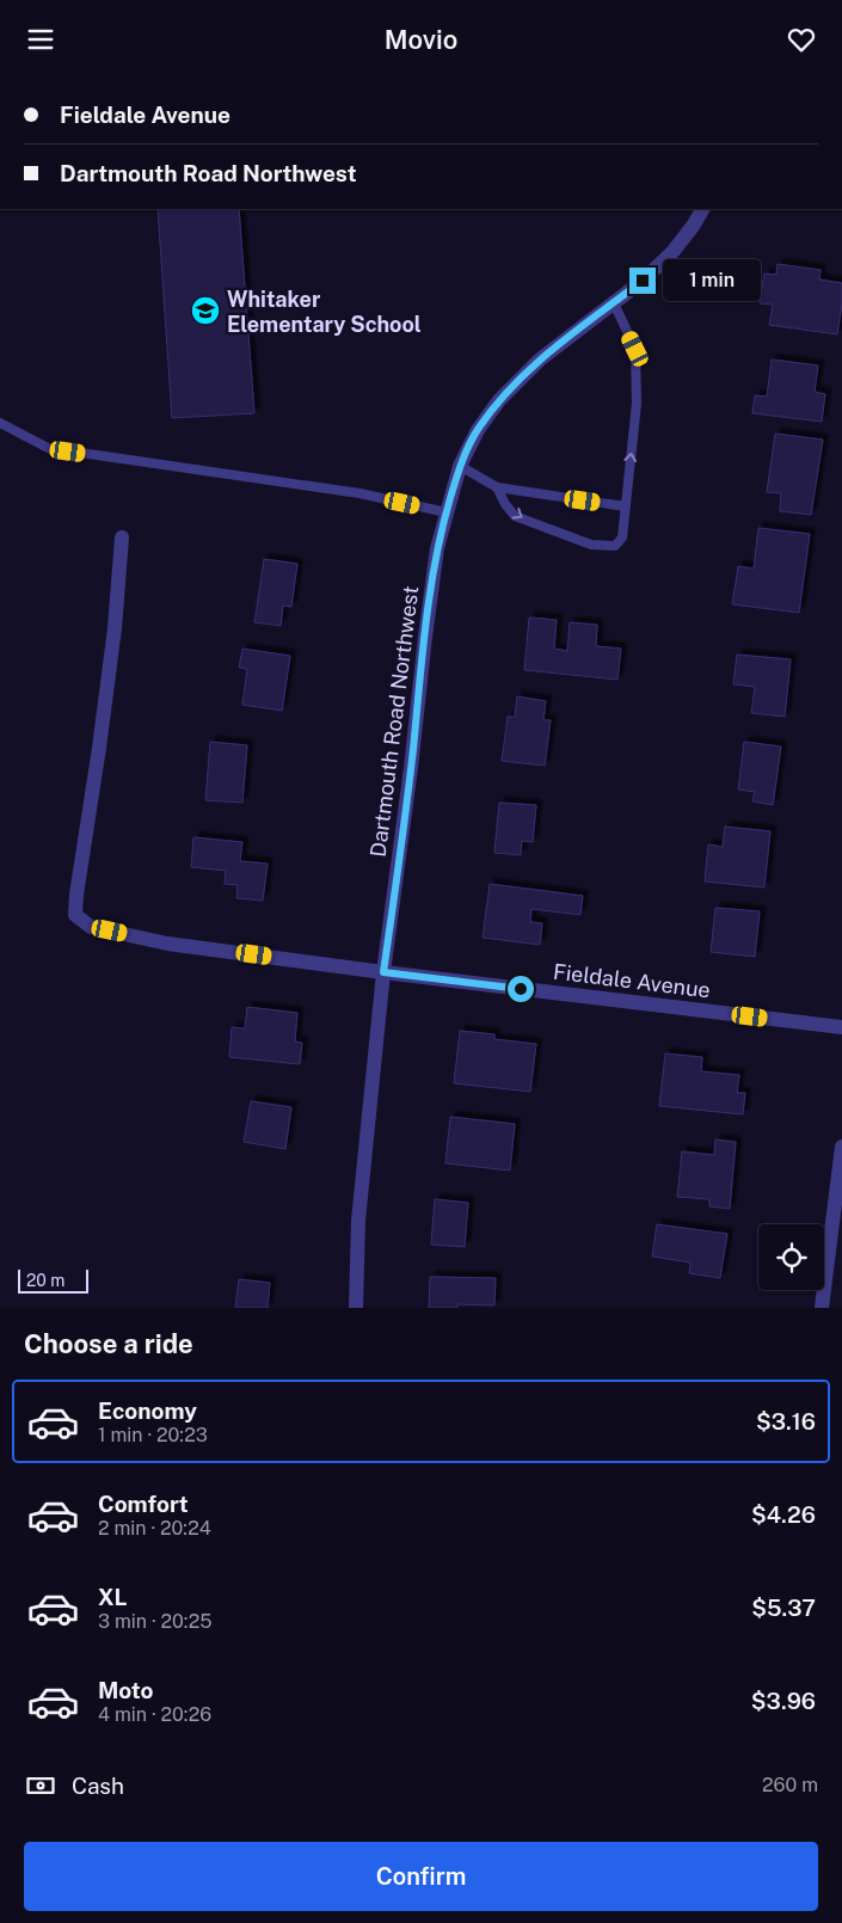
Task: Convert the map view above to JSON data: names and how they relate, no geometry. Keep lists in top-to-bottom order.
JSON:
{
  "streets": {
    "street": ["Dartmouth Road Northwest", "Fieldale Avenue"]
  },
  "crossings": [
    ["Dartmouth Road Northwest", "Fieldale Avenue"]
  ],
  "places": {
    "school or university": ["Whitaker Elementary School"]
  },
  "scale_bar": "20 m",
  "page": {
    "header": "Movio",
    "banner": ["Fieldale Avenue", "Dartmouth Road Northwest"],
    "bubble": "1 min",
    "scale": "20 m",
    "heading": "Choose a ride",
    "list": [
      {
        "name": "Economy",
        "note": "1 min · 20:23",
        "value": "$3.16"
      },
      {
        "name": "Comfort",
        "note": "2 min · 20:24",
        "value": "$4.26"
      },
      {
        "name": "XL",
        "note": "3 min · 20:25",
        "value": "$5.37"
      },
      {
        "name": "Moto",
        "note": "4 min · 20:26",
        "value": "$3.96"
      }
    ],
    "pay": ["Cash", "260 m"],
    "buttons": "Confirm"
  }
}
